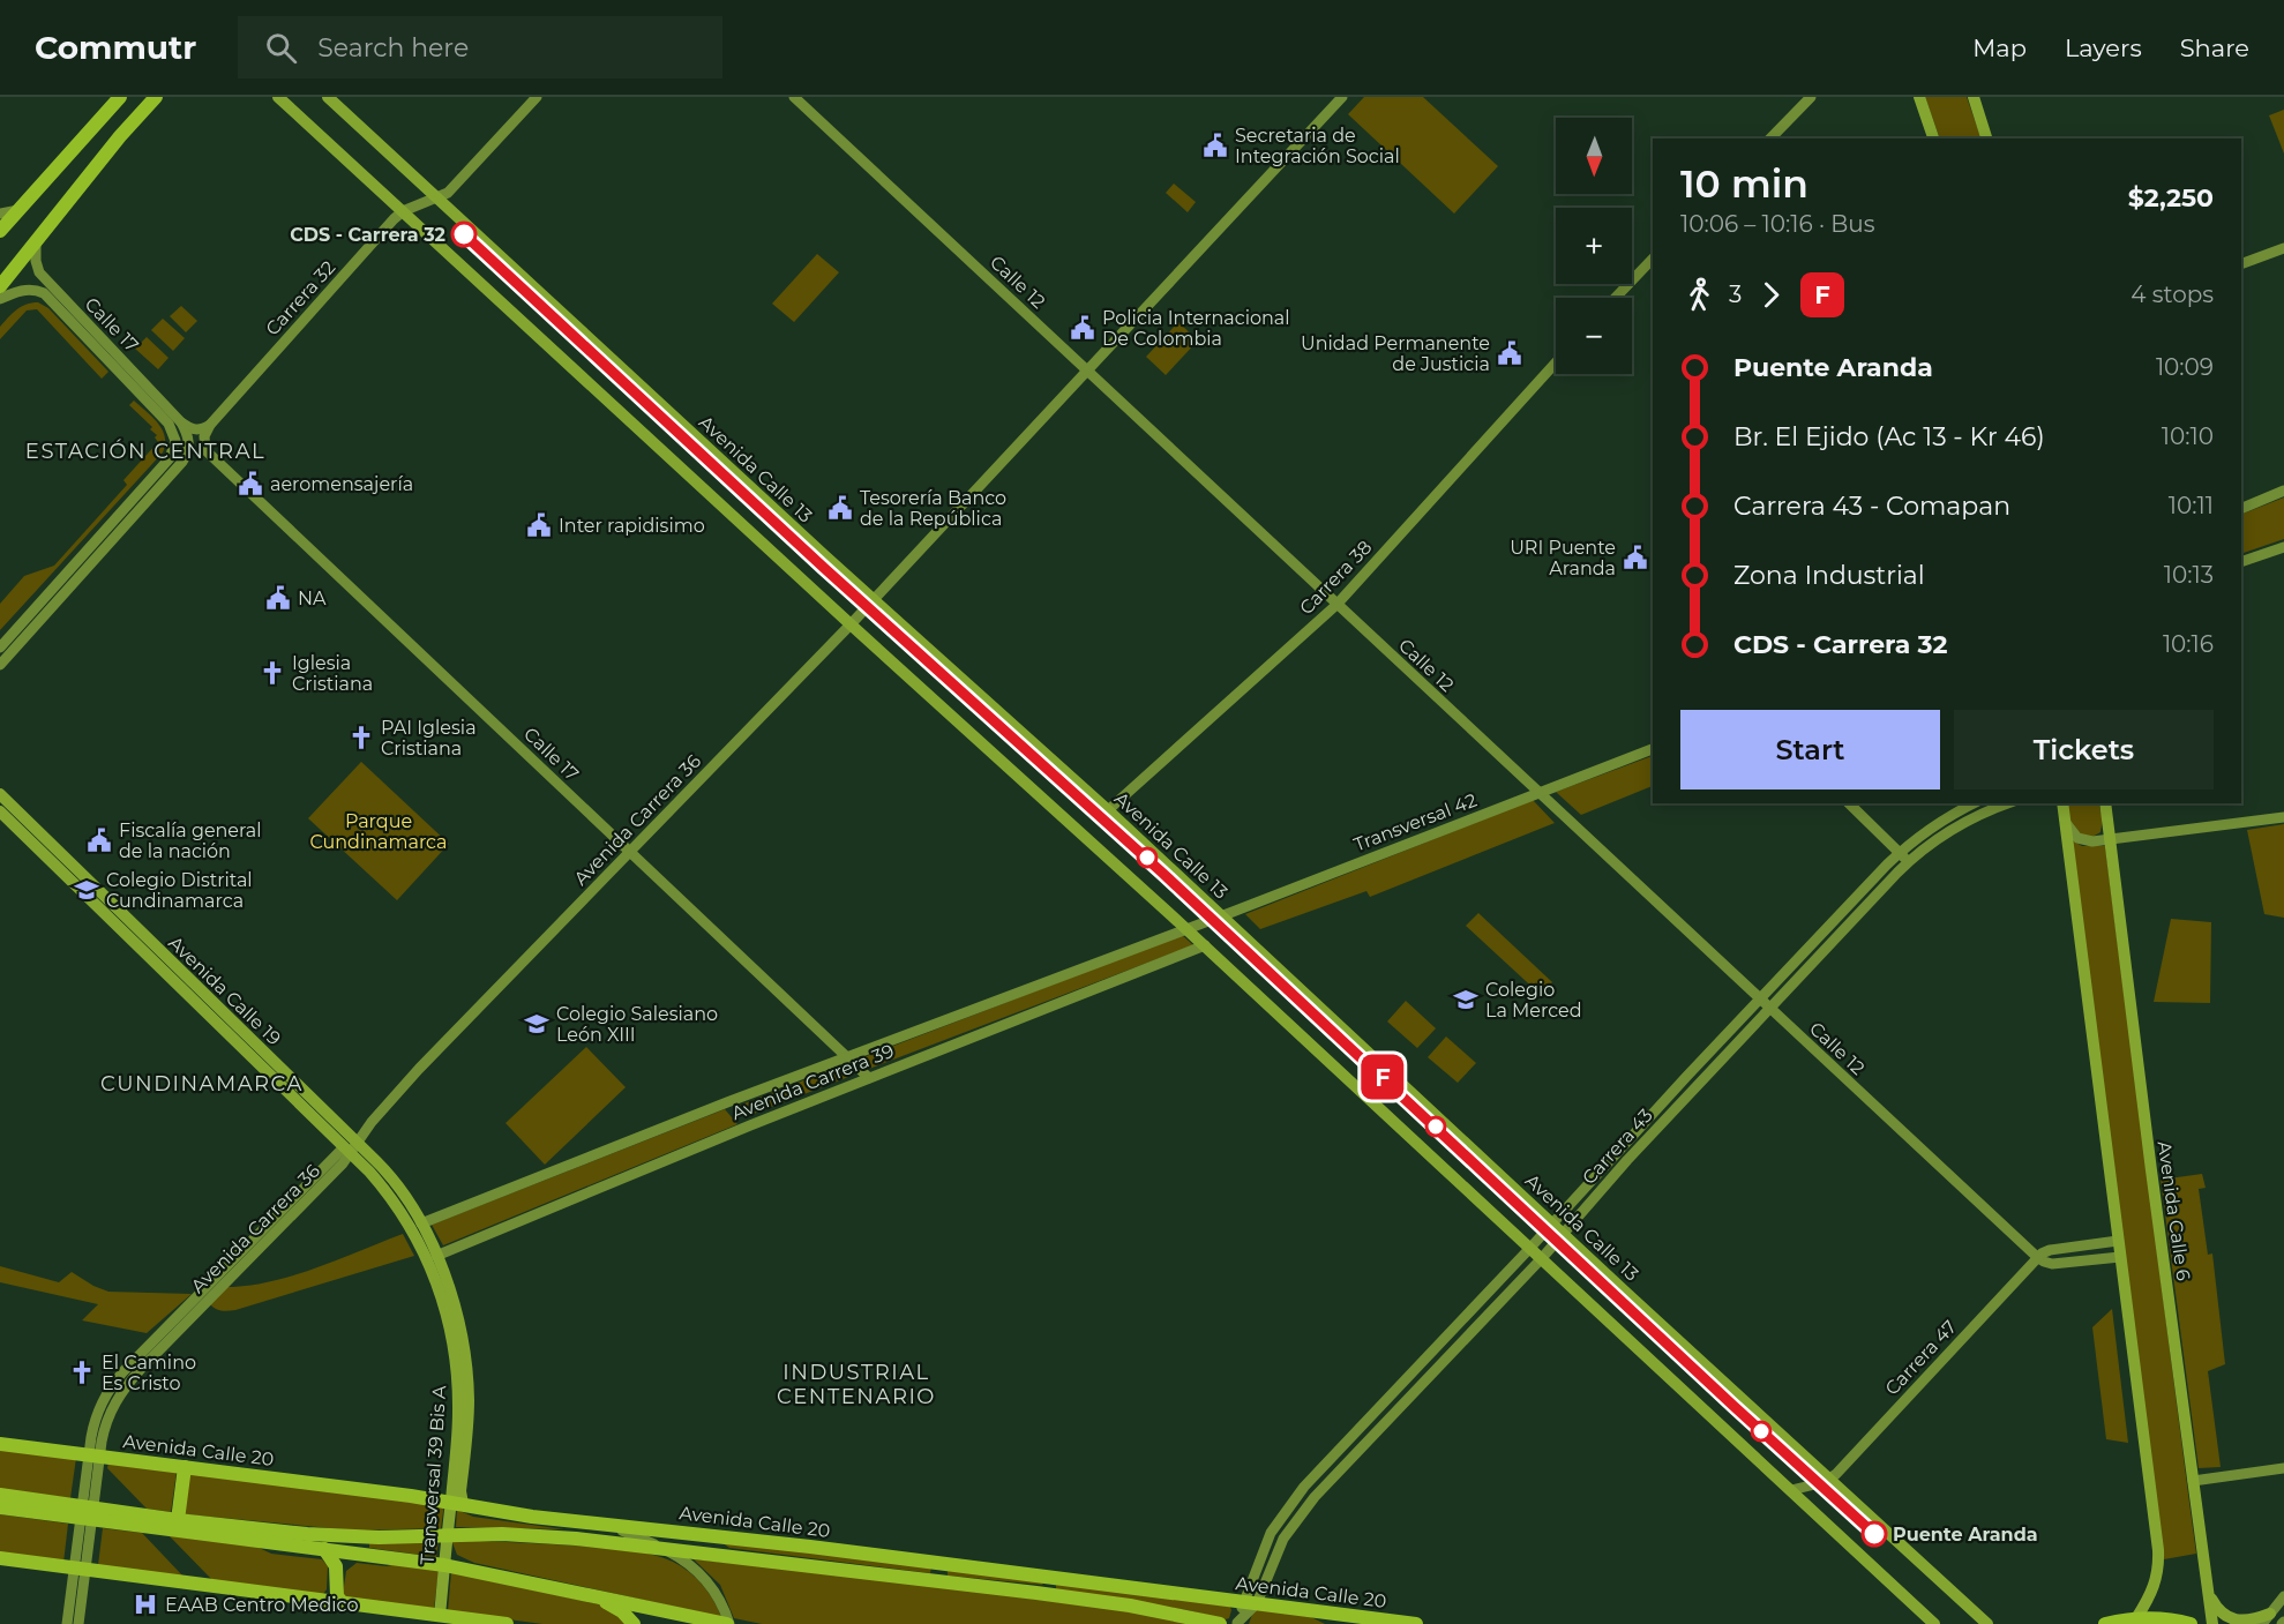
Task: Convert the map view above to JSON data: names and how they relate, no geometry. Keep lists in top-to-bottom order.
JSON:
{
  "streets": {
    "highway": ["Avenida Calle 20"],
    "main road": [
      "Avenida Calle 13",
      "Avenida Calle 19",
      "Avenida Calle 6",
      "Transversal 39 Bis A"
    ],
    "street": [
      "Calle 12",
      "Carrera 32",
      "Calle 17",
      "Carrera 38",
      "Avenida Carrera 36",
      "Transversal 42",
      "Avenida Carrera 39",
      "Carrera 43",
      "Carrera 47"
    ]
  },
  "crossings": [
    ["Calle 12", "Carrera 38"],
    ["Calle 12", "Avenida Carrera 36"],
    ["Calle 12", "Transversal 42"],
    ["Calle 12", "Carrera 43"],
    ["Calle 12", "Carrera 47"],
    ["Carrera 32", "Avenida Calle 13"],
    ["Calle 17", "Avenida Carrera 36"],
    ["Calle 17", "Avenida Carrera 39"],
    ["Avenida Calle 13", "Carrera 38"],
    ["Avenida Calle 13", "Avenida Carrera 36"],
    ["Avenida Calle 13", "Transversal 42"],
    ["Avenida Calle 13", "Carrera 43"],
    ["Avenida Calle 13", "Carrera 47"],
    ["Avenida Carrera 36", "Avenida Calle 19"],
    ["Avenida Carrera 36", "Avenida Calle 20"],
    ["Transversal 42", "Avenida Carrera 39"],
    ["Avenida Calle 19", "Avenida Carrera 39"],
    ["Avenida Calle 19", "Transversal 39 Bis A"],
    ["Avenida Carrera 39", "Transversal 39 Bis A"],
    ["Carrera 43", "Avenida Calle 20"],
    ["Avenida Calle 20", "Transversal 39 Bis A"]
  ],
  "districts": ["ESTACIÓN CENTRAL", "CUNDINAMARCA", "INDUSTRIAL CENTENARIO"],
  "parks": ["Parque Cundinamarca"],
  "places": {
    "public building": [
      "Secretaria de Integración Social",
      "Policia Internacional De Colombia",
      "Unidad Permanente de Justicia",
      "aeromensajería",
      "Tesorería Banco de la República",
      "Inter rapidisimo",
      "URI Puente Aranda",
      "NA",
      "Fiscalía general de la nación"
    ],
    "other": ["CDS - Carrera 32", "Puente Aranda"],
    "church": ["Iglesia Cristiana", "PAI Iglesia Cristiana", "El Camino Es Cristo"],
    "school or university": ["Colegio Distrital Cundinamarca", "Colegio La Merced", "Colegio Salesiano León XIII"],
    "hospital": ["EAAB Centro Medico"]
  },
  "lines": ["bus line F"],
  "north": "bottom",
  "page": {
    "header": "Commutr",
    "search": "Search here",
    "nav": ["Map", "Layers", "Share"],
    "on_map": "F",
    "map_buttons": ["+", "−"],
    "heading": ["10 min", "10:06 – 10:16 · Bus", "$2,250"],
    "legs": ["3", "F", "4 stops"],
    "list": [
      {
        "name": "Puente Aranda",
        "value": "10:09"
      },
      {
        "name": "Br. El Ejido (Ac 13 - Kr 46)",
        "value": "10:10"
      },
      {
        "name": "Carrera 43 - Comapan",
        "value": "10:11"
      },
      {
        "name": "Zona Industrial",
        "value": "10:13"
      },
      {
        "name": "CDS - Carrera 32",
        "value": "10:16"
      }
    ],
    "buttons": ["Start", "Tickets"]
  }
}
